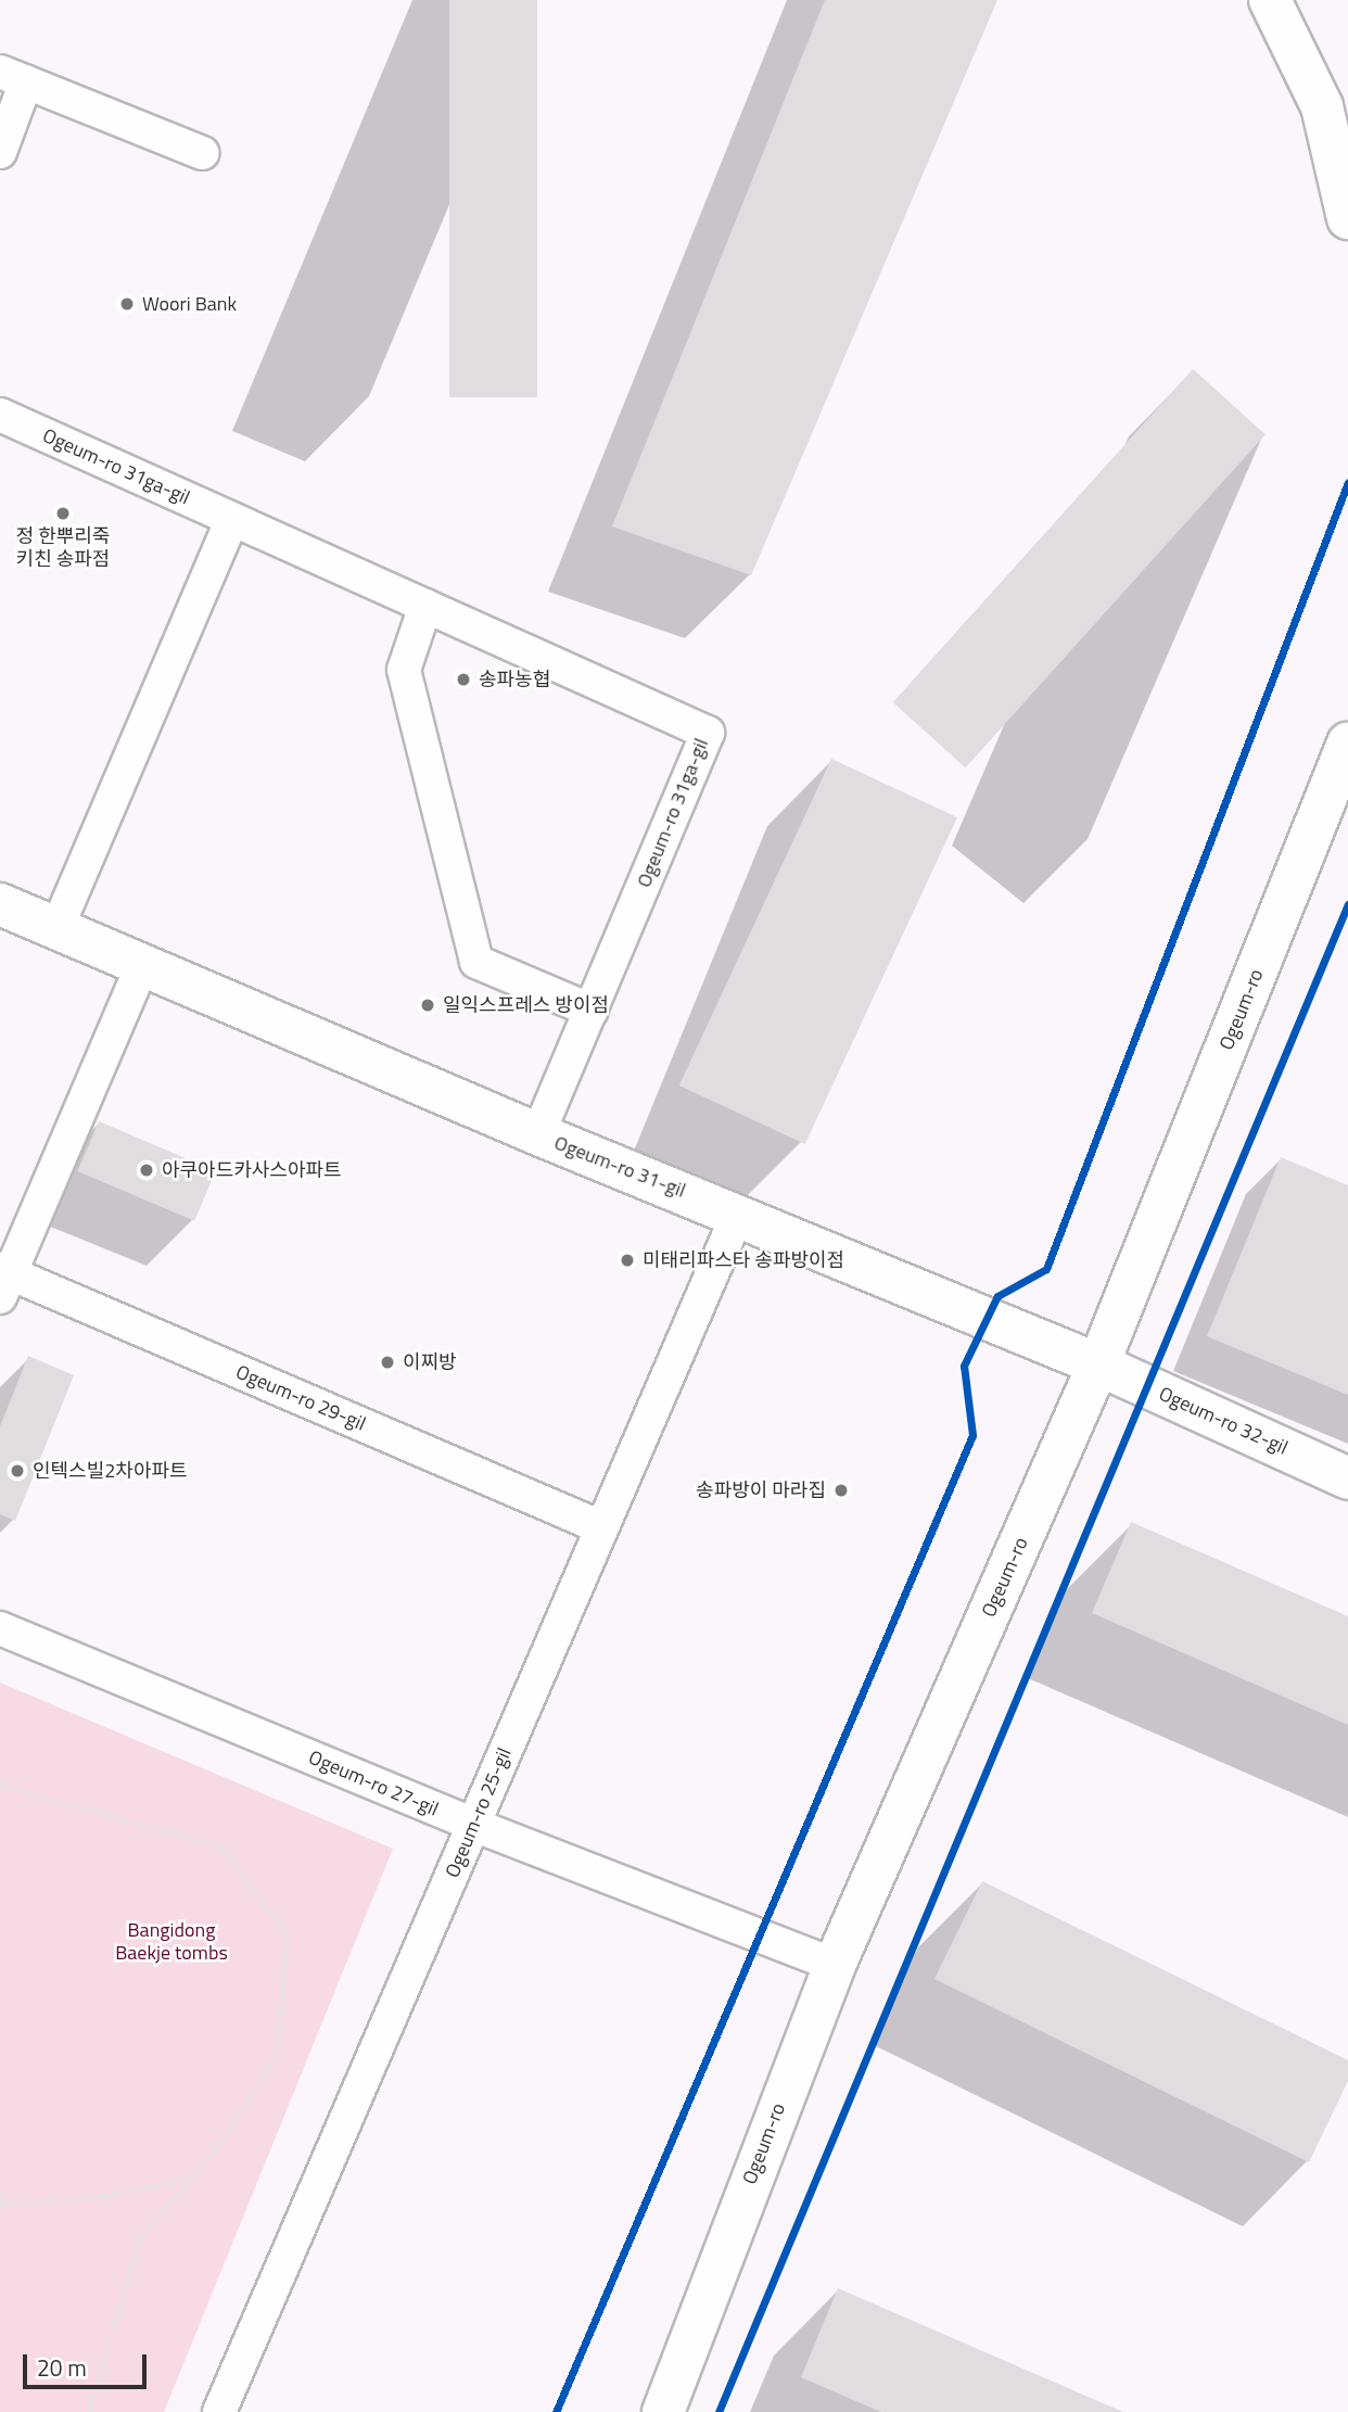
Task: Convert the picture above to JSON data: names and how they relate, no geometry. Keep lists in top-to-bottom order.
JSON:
{
  "streets": {
    "main road": ["Ogeum-ro", "Ogeum-ro 31-gil", "Ogeum-ro 32-gil"],
    "street": [
      "Ogeum-ro 31ga-gil",
      "Ogeum-ro 29-gil",
      "Ogeum-ro 27-gil",
      "Ogeum-ro 25-gil"
    ]
  },
  "crossings": [
    ["Ogeum-ro 31ga-gil", "Ogeum-ro 31-gil"],
    ["Ogeum-ro", "Ogeum-ro 31-gil"],
    ["Ogeum-ro", "Ogeum-ro 32-gil"],
    ["Ogeum-ro", "Ogeum-ro 27-gil"],
    ["Ogeum-ro 31-gil", "Ogeum-ro 32-gil"],
    ["Ogeum-ro 31-gil", "Ogeum-ro 25-gil"],
    ["Ogeum-ro 29-gil", "Ogeum-ro 25-gil"],
    ["Ogeum-ro 27-gil", "Ogeum-ro 25-gil"]
  ],
  "parks": ["Bangidong Baekje tombs"],
  "places": [
    "Woori Bank",
    "정 한뿌리죽 키친 송파점",
    "송파농협",
    "일익스프레스 방이점",
    "아쿠아드카사스아파트",
    "미태리파스타 송파방이점",
    "이찌방",
    "인텍스빌2차아파트",
    "송파방이 마라집"
  ],
  "scale_bar": "20 m"
}
